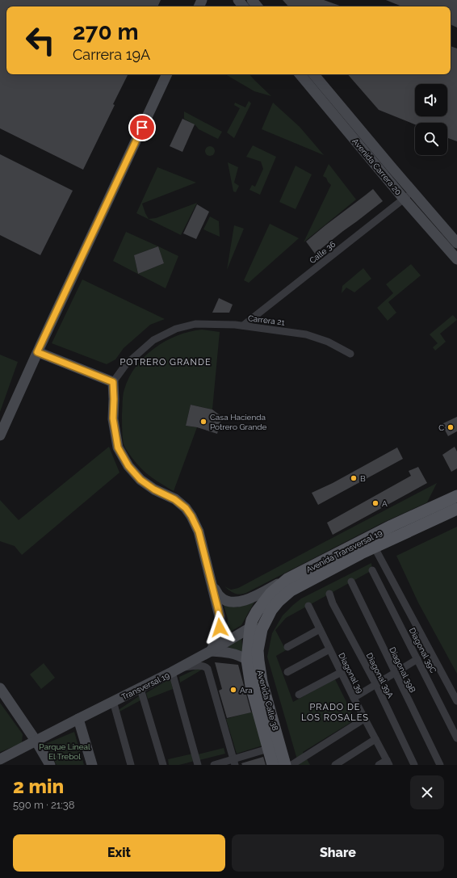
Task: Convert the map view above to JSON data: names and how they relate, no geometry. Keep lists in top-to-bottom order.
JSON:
{
  "streets": {
    "main road": ["Avenida Transversal 19", "Avenida Calle 38"],
    "street": [
      "Avenida Carrera 20",
      "Calle 36",
      "Carrera 21",
      "Diagonal 39C",
      "Diagonal 39B",
      "Diagonal 39",
      "Diagonal 39A",
      "Transversal 19"
    ]
  },
  "crossings": [
    ["Avenida Carrera 20", "Calle 36"],
    ["Calle 36", "Carrera 21"],
    ["Avenida Transversal 19", "Transversal 19"],
    ["Avenida Transversal 19", "Avenida Calle 38"],
    ["Transversal 19", "Avenida Calle 38"]
  ],
  "districts": ["POTRERO GRANDE", "PRADO DE LOS ROSALES"],
  "parks": ["Parque Lineal El Trebol"],
  "places": [
    "Casa Hacienda Potrero Grande",
    "C",
    "B",
    "A",
    "Ara"
  ],
  "page": {
    "turn": ["270 m", "Carrera 19A"],
    "heading": ["2 min", "590 m · 21:38"],
    "buttons": ["Exit", "Share"]
  }
}
